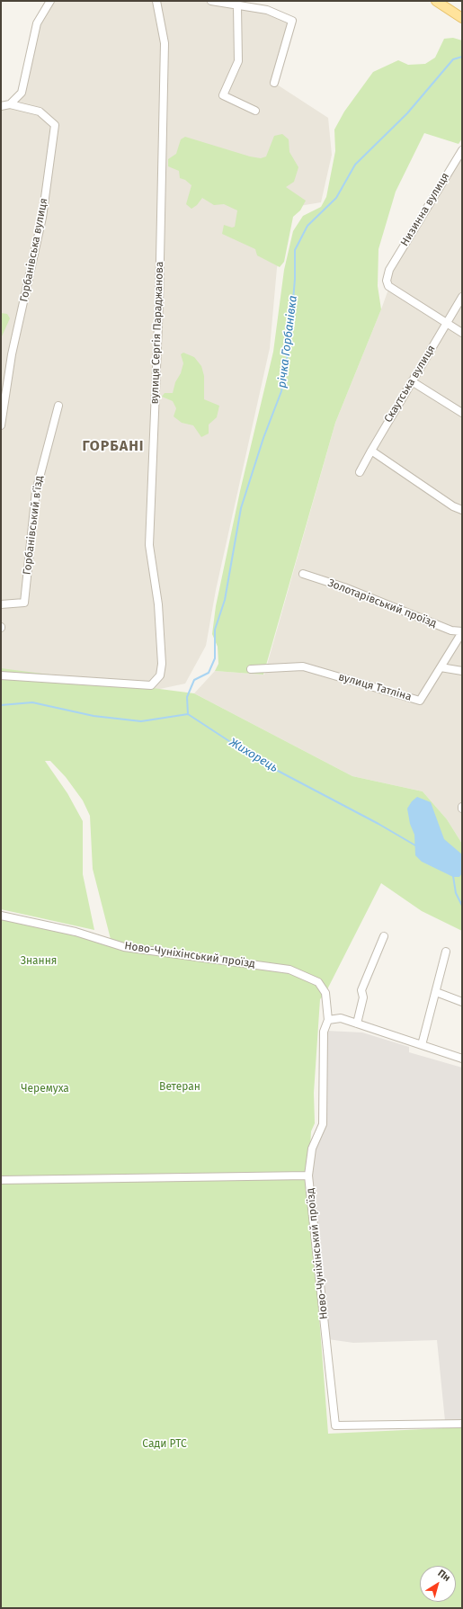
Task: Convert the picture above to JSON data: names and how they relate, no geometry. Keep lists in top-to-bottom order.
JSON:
{
  "streets": {
    "street": [
      "Низинна вулиця",
      "Горбанівська вулиця",
      "вулиця Сергія Параджанова",
      "Скаутська вулиця",
      "Горбанівський в'їзд",
      "Золотарівський проїзд",
      "вулиця Татліна",
      "Ново-Чуніхінський проїзд"
    ]
  },
  "crossings": [
    ["Низинна вулиця", "Скаутська вулиця"],
    ["Золотарівський проїзд", "вулиця Татліна"]
  ],
  "districts": ["ГОРБАНІ"],
  "water": ["річка Горбанівка", "Жихорець"],
  "parks": [
    "Знання",
    "Ветеран",
    "Черемуха",
    "Сади РТС"
  ],
  "north": "top right"
}
